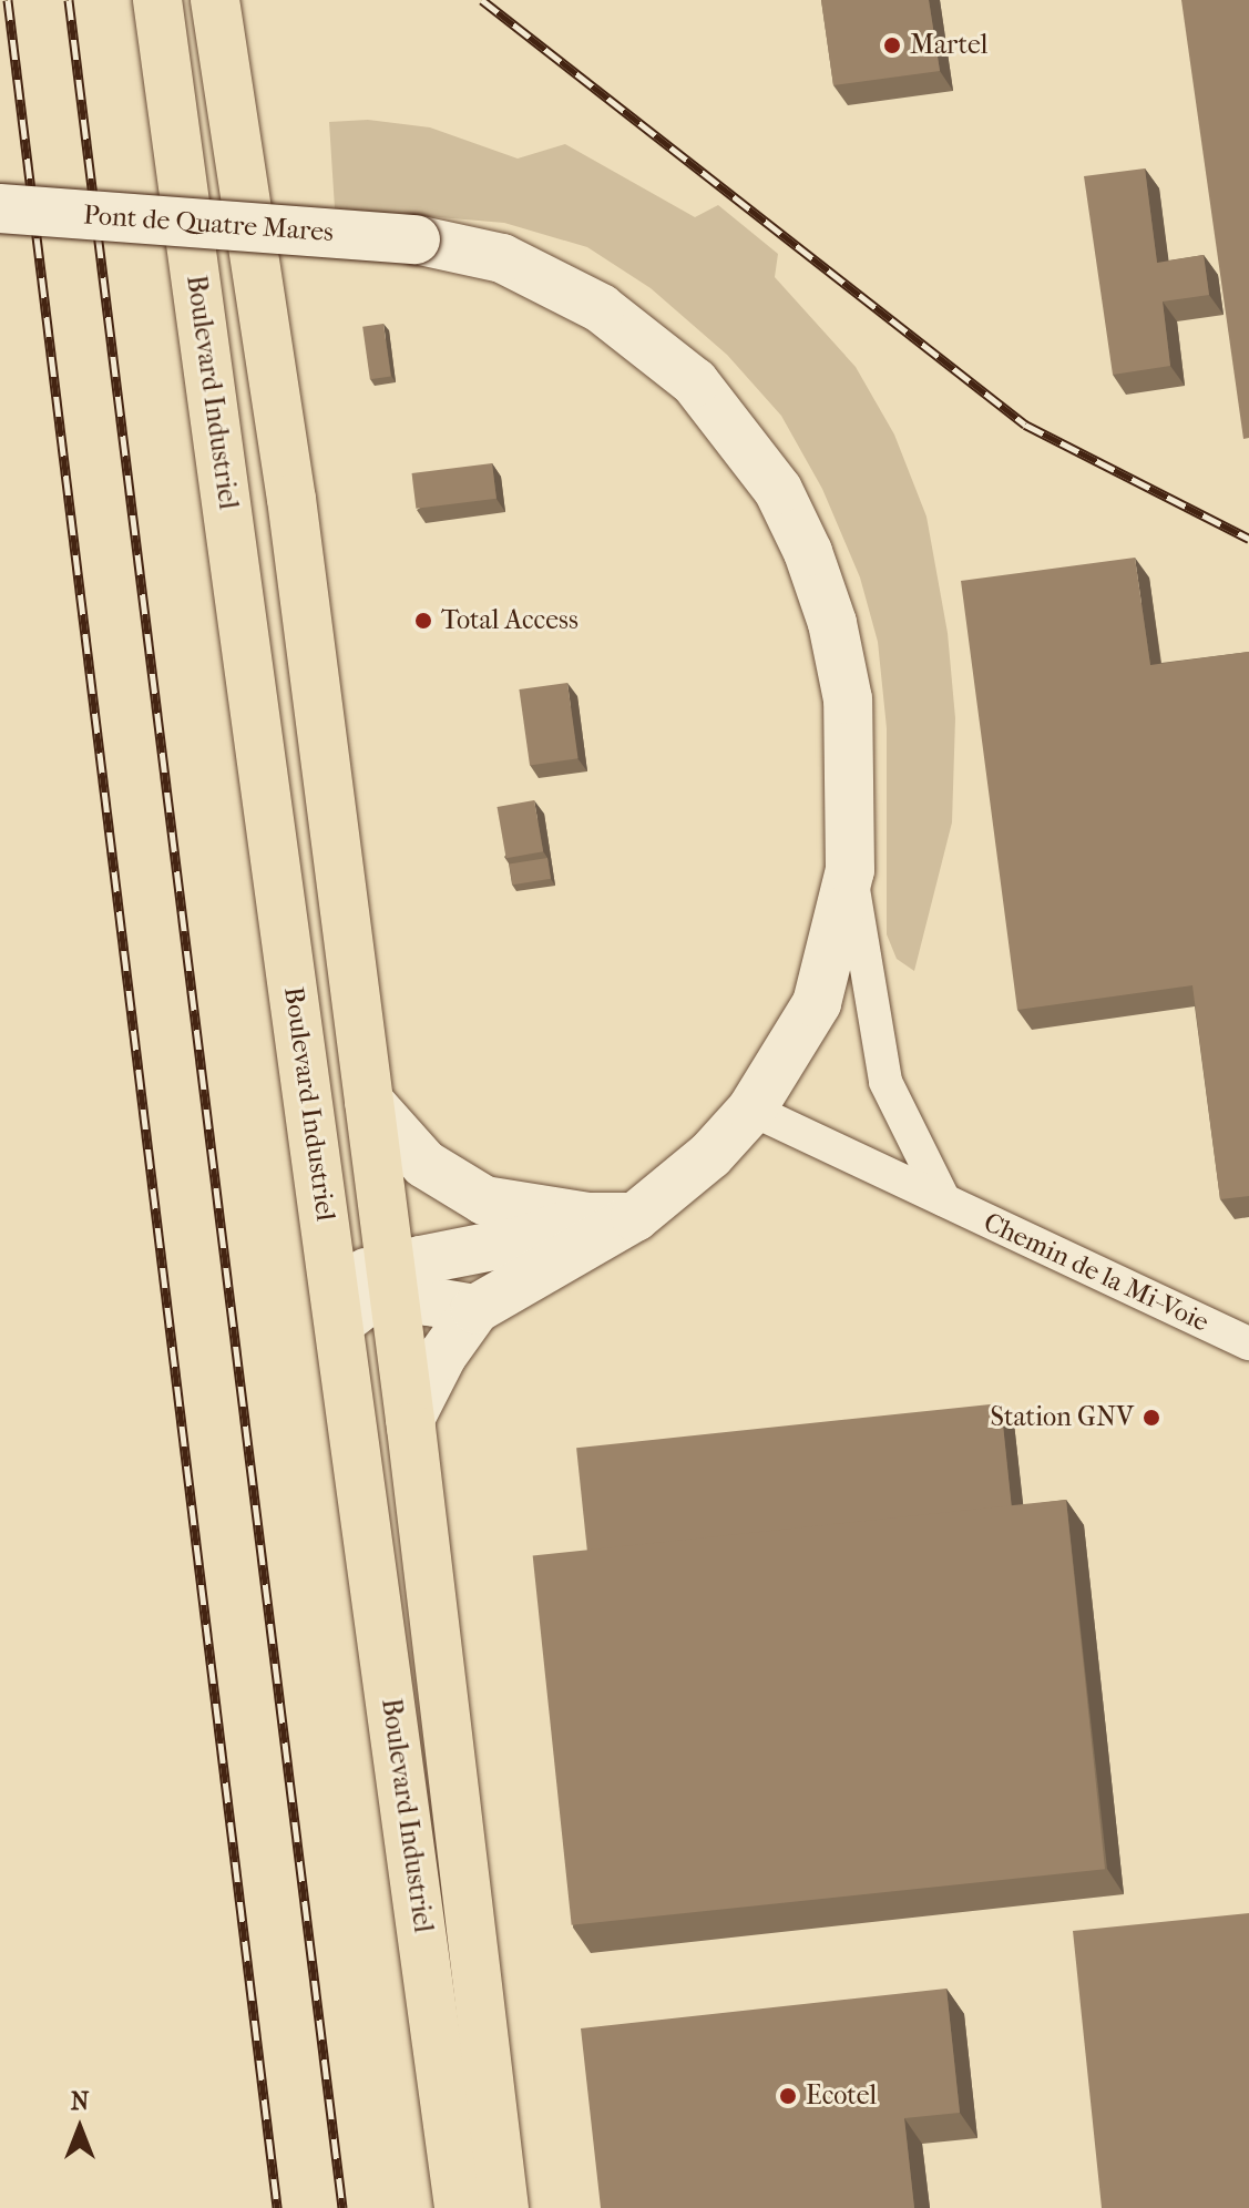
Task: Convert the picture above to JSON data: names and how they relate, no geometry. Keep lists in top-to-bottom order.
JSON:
{
  "streets": {
    "main road": ["Pont de Quatre Mares", "Boulevard Industriel"],
    "street": ["Chemin de la Mi-Voie"]
  },
  "crossings": [
    ["Pont de Quatre Mares", "Chemin de la Mi-Voie"]
  ],
  "places": [
    "Martel",
    "Total Access",
    "Station GNV",
    "Ecotel"
  ],
  "north": "top"
}
